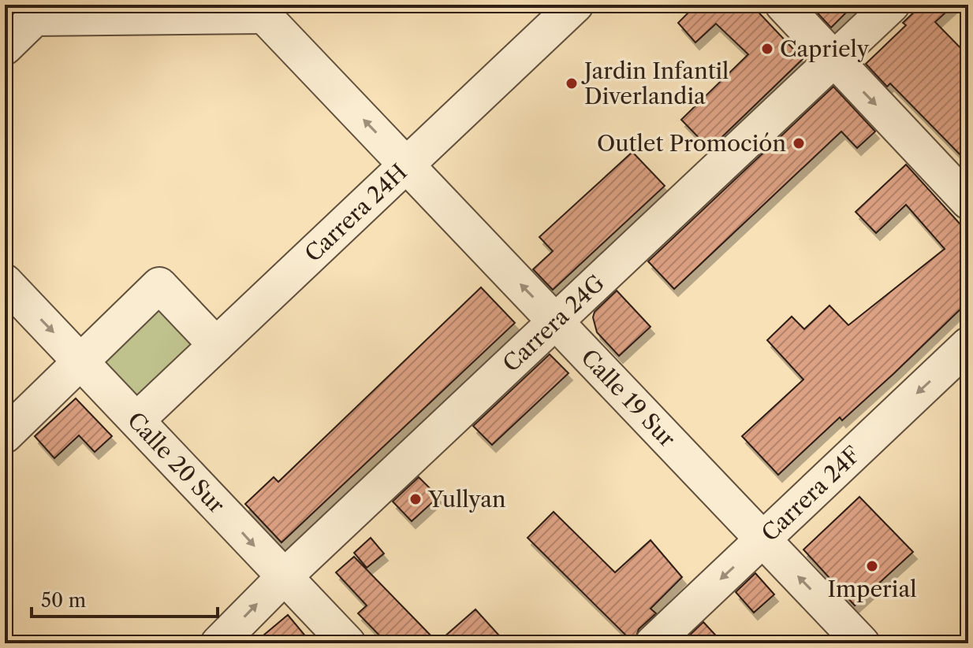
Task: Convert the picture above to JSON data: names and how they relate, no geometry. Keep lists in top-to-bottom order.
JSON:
{
  "streets": {
    "street": [
      "Carrera 24H",
      "Carrera 24G",
      "Calle 19 Sur",
      "Calle 20 Sur",
      "Carrera 24F"
    ]
  },
  "crossings": [
    ["Carrera 24H", "Calle 19 Sur"],
    ["Carrera 24H", "Calle 20 Sur"],
    ["Carrera 24G", "Calle 19 Sur"],
    ["Carrera 24G", "Calle 20 Sur"],
    ["Calle 19 Sur", "Carrera 24F"]
  ],
  "one_way": ["Calle 19 Sur", "Calle 20 Sur", "Carrera 24F"],
  "places": [
    "Capriely",
    "Jardin Infantil Diverlandia",
    "Outlet Promoción",
    "Yullyan",
    "Imperial"
  ],
  "scale_bar": "50 m"
}
